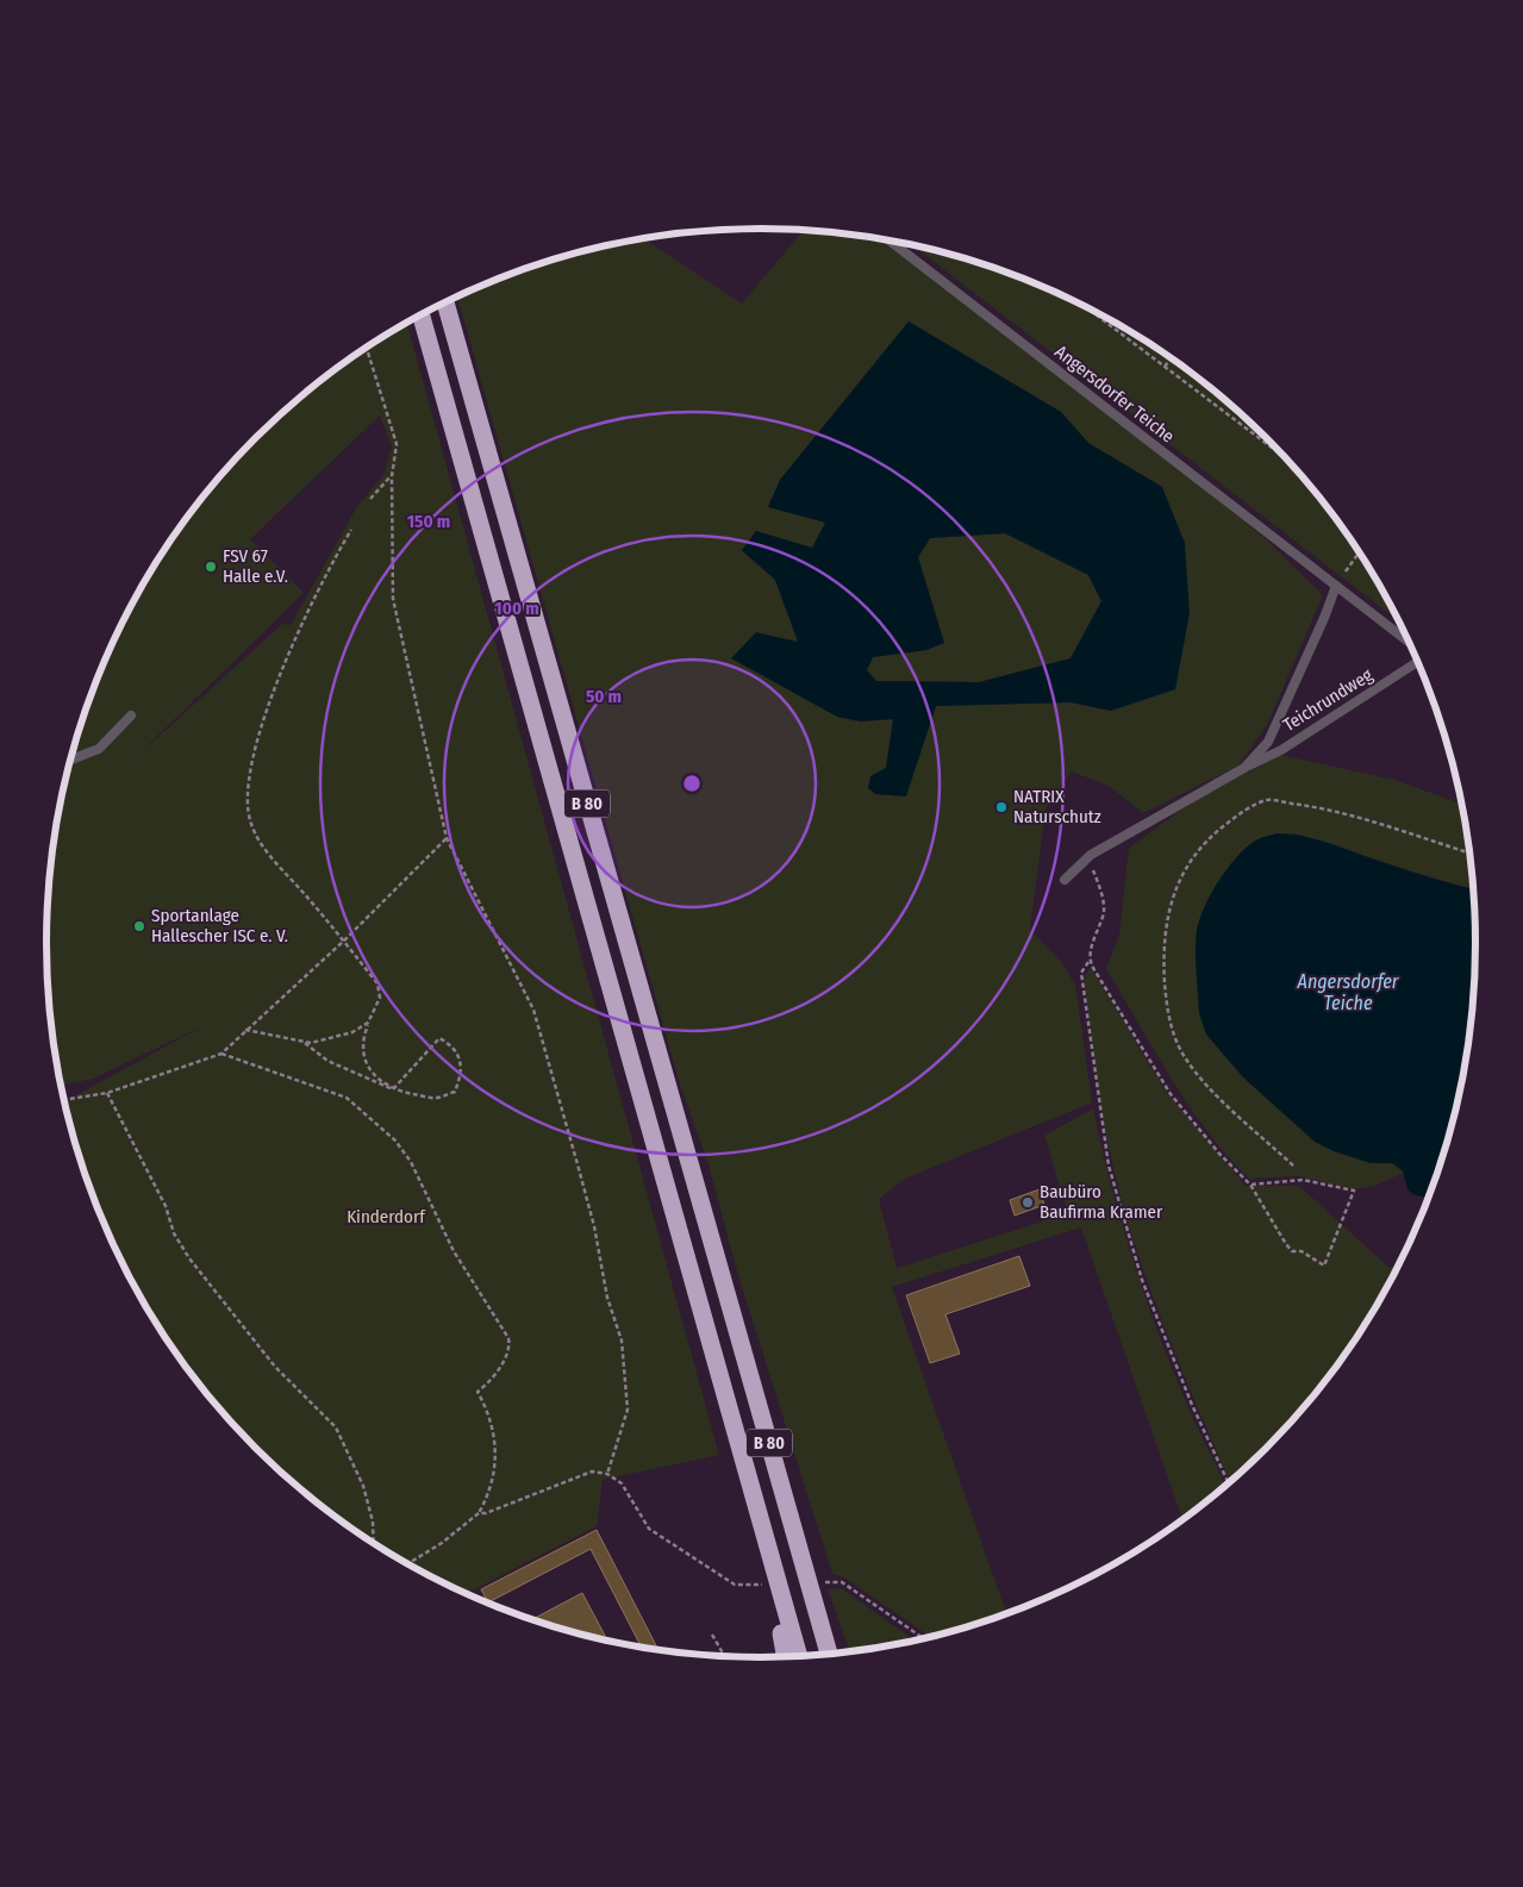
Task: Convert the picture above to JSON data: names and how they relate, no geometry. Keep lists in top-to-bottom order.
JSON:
{
  "streets": {
    "highway": ["B 80"],
    "lane": ["Angersdorfer Teiche", "Teichrundweg"]
  },
  "water": ["Angersdorfer Teiche"],
  "parks": ["Kinderdorf"],
  "places": [
    "FSV 67 Halle e.V.",
    "NATRIX Naturschutz",
    "Sportanlage Hallescher ISC e. V.",
    "Baubüro Baufirma Kramer"
  ],
  "rings": ["150 m", "100 m", "50 m"]
}
